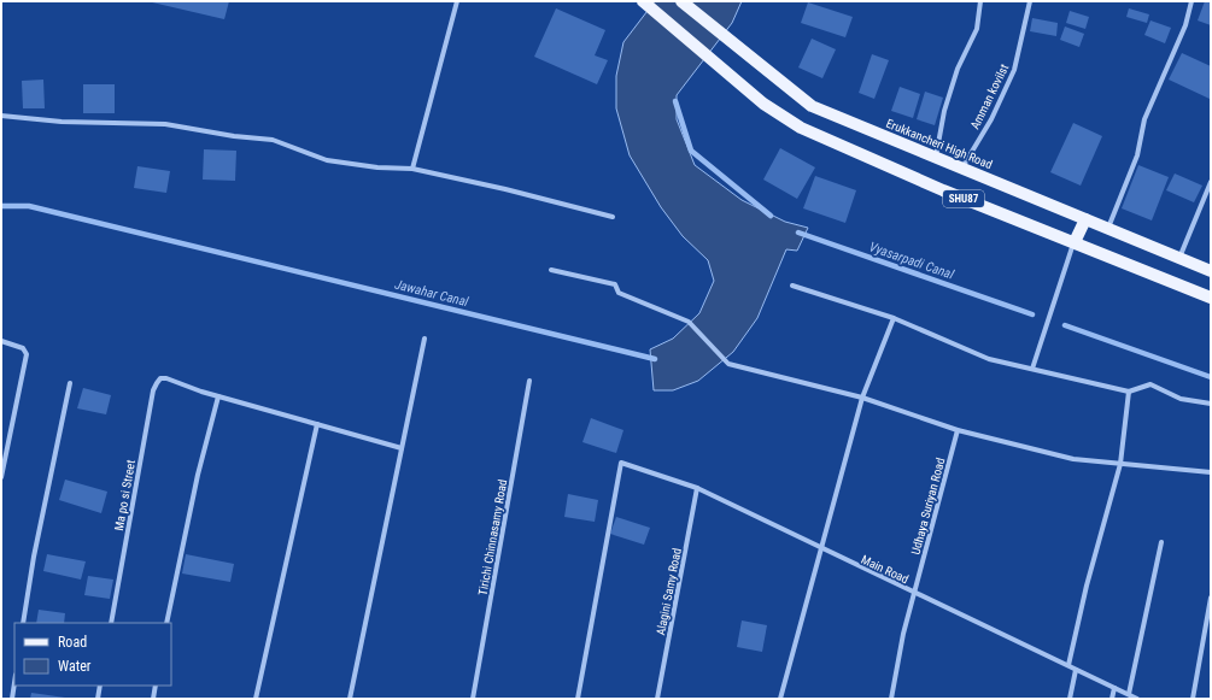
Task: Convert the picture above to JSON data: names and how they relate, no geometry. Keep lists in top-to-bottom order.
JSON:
{
  "streets": {
    "main road": ["Erukkancheri High Road", "SHU87"],
    "street": [
      "Amman kovilst",
      "Ma po si Street",
      "Udhaya Suriyan Road",
      "Tirichi Chinnasamy Road",
      "Main Road",
      "Alagini Samy Road"
    ]
  },
  "crossings": [
    ["Amman kovilst", "Erukkancheri High Road"],
    ["Udhaya Suriyan Road", "Main Road"],
    ["Main Road", "Alagini Samy Road"]
  ],
  "water": ["Vyasarpadi Canal", "Jawahar Canal"],
  "legend": ["Road", "Water"]
}
